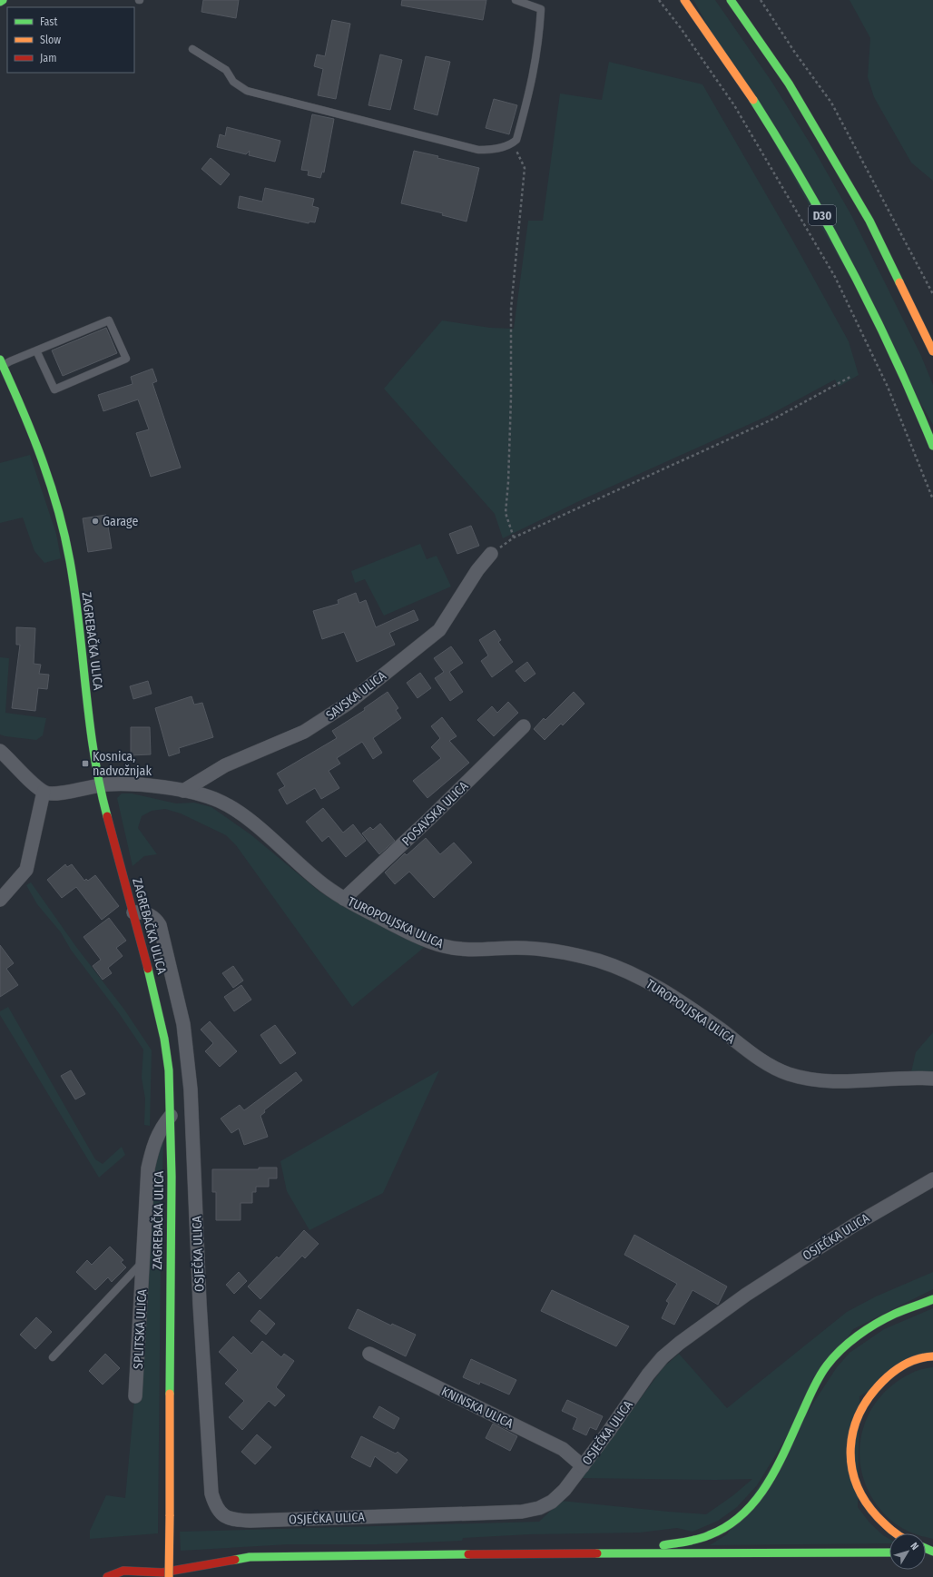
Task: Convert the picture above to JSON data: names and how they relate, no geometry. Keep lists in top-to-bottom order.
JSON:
{
  "streets": {
    "main road": ["D30", "ZAGREBAČKA ULICA"],
    "street": [
      "SAVSKA ULICA",
      "POSAVSKA ULICA",
      "TUROPOLJSKA ULICA",
      "OSJEČKA ULICA",
      "SPLITSKA ULICA",
      "KNINSKA ULICA"
    ]
  },
  "crossings": [
    ["ZAGREBAČKA ULICA", "TUROPOLJSKA ULICA"],
    ["ZAGREBAČKA ULICA", "OSJEČKA ULICA"],
    ["ZAGREBAČKA ULICA", "SPLITSKA ULICA"],
    ["SAVSKA ULICA", "TUROPOLJSKA ULICA"],
    ["POSAVSKA ULICA", "TUROPOLJSKA ULICA"],
    ["OSJEČKA ULICA", "KNINSKA ULICA"]
  ],
  "places": {
    "other": ["Garage"],
    "transit": ["Kosnica, nadvožnjak"]
  },
  "legend": ["Fast", "Slow", "Jam"],
  "north": "top right"
}
